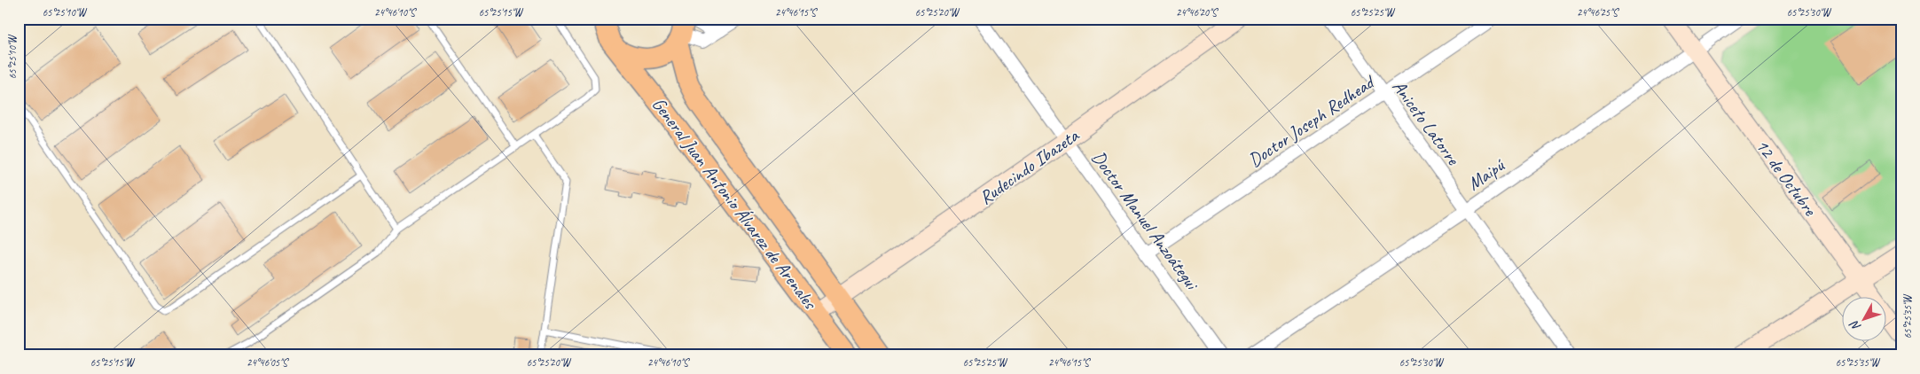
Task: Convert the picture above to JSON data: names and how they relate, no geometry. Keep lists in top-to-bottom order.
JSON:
{
  "streets": {
    "main road": ["General Juan Antonio Álvarez de Arenales"],
    "street": [
      "Doctor Joseph Redhead",
      "Aniceto Latorre",
      "Rudecindo Ibazeta",
      "Maipú",
      "12 de Octubre",
      "Doctor Manuel Anzoátegui"
    ]
  },
  "crossings": [
    ["Doctor Joseph Redhead", "Aniceto Latorre"],
    ["Doctor Joseph Redhead", "Doctor Manuel Anzoátegui"],
    ["Aniceto Latorre", "Maipú"],
    ["Rudecindo Ibazeta", "General Juan Antonio Álvarez de Arenales"],
    ["Rudecindo Ibazeta", "Doctor Manuel Anzoátegui"],
    ["Maipú", "12 de Octubre"]
  ],
  "north": "bottom left",
  "coordinates": [
    "65°25'10\"W",
    "24°46'10\"S",
    "65°25'15\"W",
    "24°46'15\"S",
    "65°25'20\"W",
    "24°46'20\"S",
    "65°25'25\"W",
    "24°46'25\"S",
    "65°25'30\"W",
    "65°25'35\"W",
    "24°46'05\"S"
  ]
}
